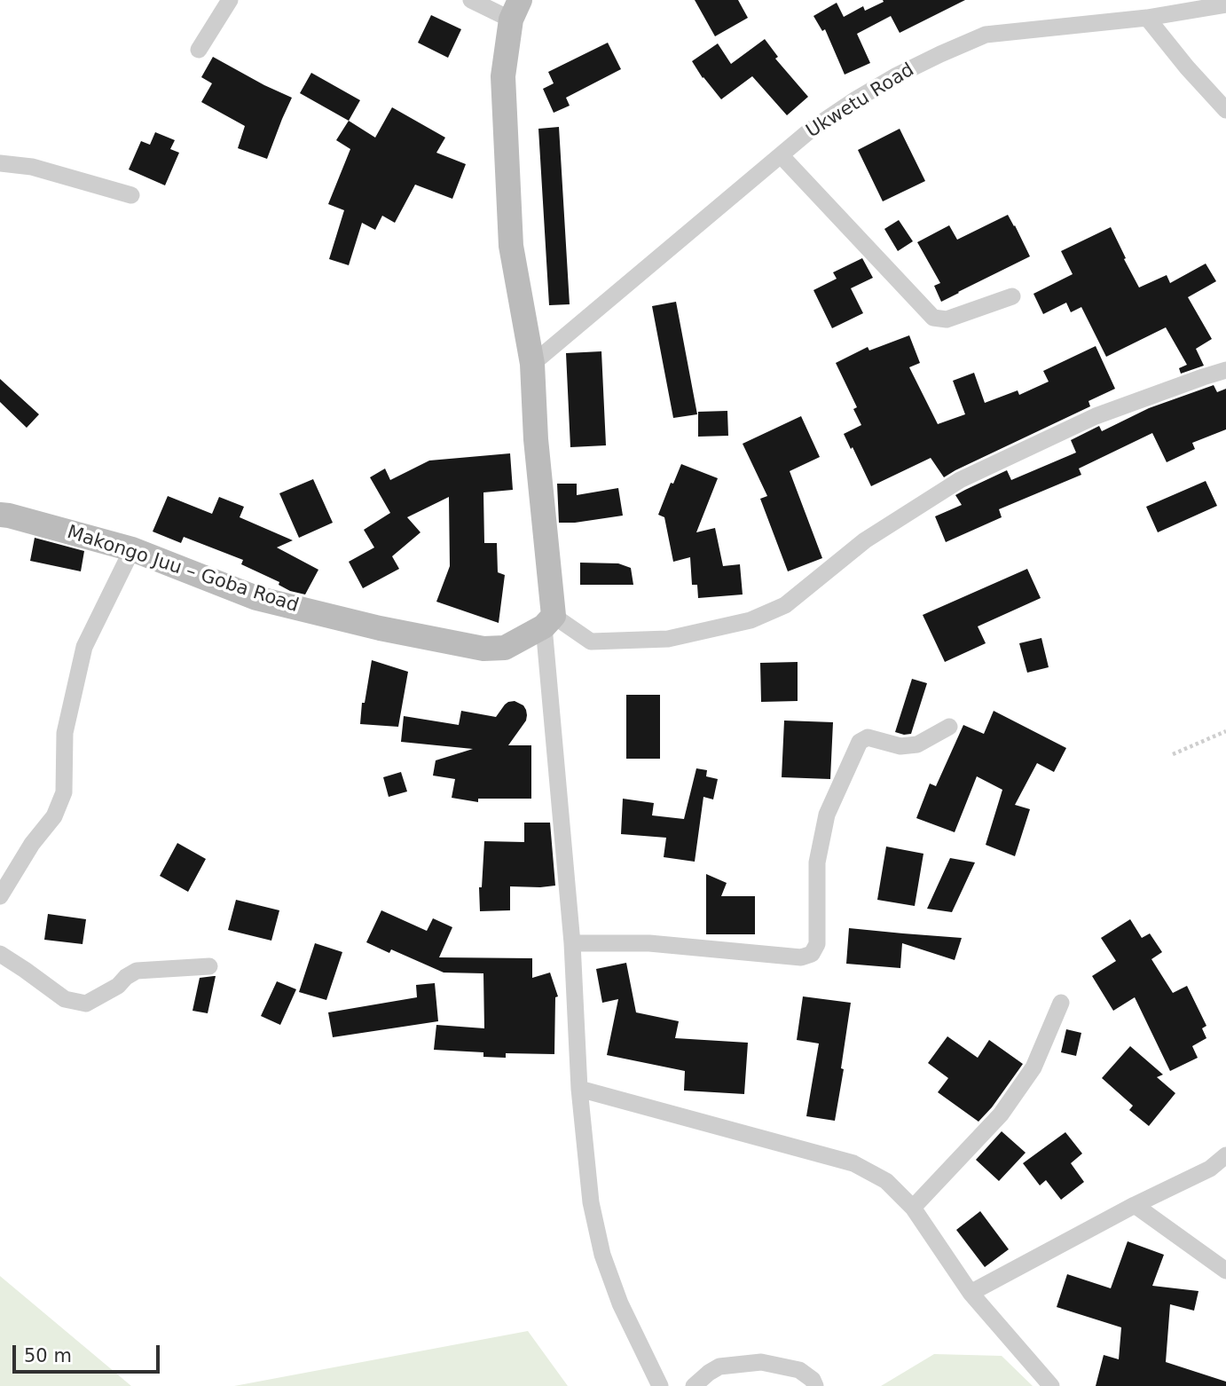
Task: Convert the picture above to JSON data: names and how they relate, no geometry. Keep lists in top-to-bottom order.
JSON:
{
  "streets": {
    "street": ["Ukwetu Road", "Makongo Juu – Goba Road"]
  },
  "scale_bar": "50 m"
}
